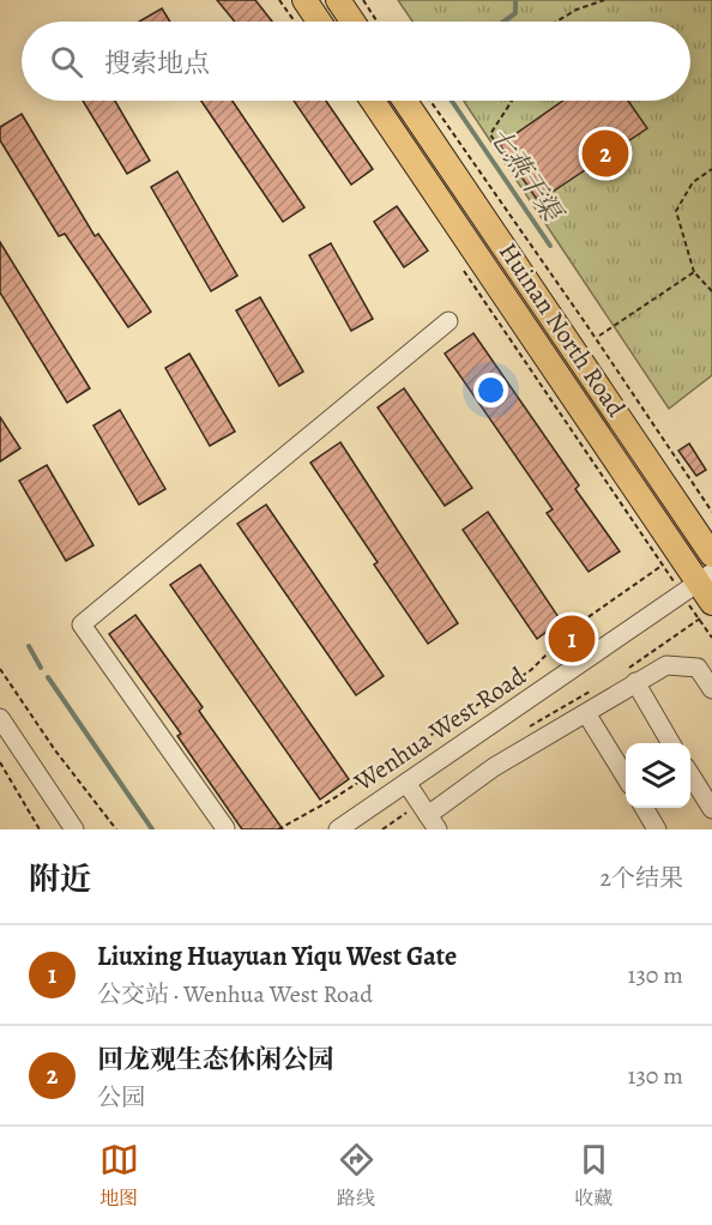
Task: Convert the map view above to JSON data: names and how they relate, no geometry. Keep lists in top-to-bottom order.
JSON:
{
  "streets": {
    "main road": ["Huinan North Road"],
    "street": ["Wenhua West Road"]
  },
  "crossings": [
    ["Huinan North Road", "Wenhua West Road"]
  ],
  "water": ["七燕干渠"],
  "page": {
    "search": "搜索地点",
    "pins": ["2", "1"],
    "heading": ["附近", "2个结果"],
    "list": [
      {
        "mark": "1",
        "name": "Liuxing Huayuan Yiqu West Gate",
        "note": "公交站 · Wenhua West Road",
        "value": "130 m"
      },
      {
        "mark": "2",
        "name": "回龙观生态休闲公园",
        "note": "公园",
        "value": "130 m"
      }
    ],
    "nav": ["地图", "路线", "收藏"]
  }
}
